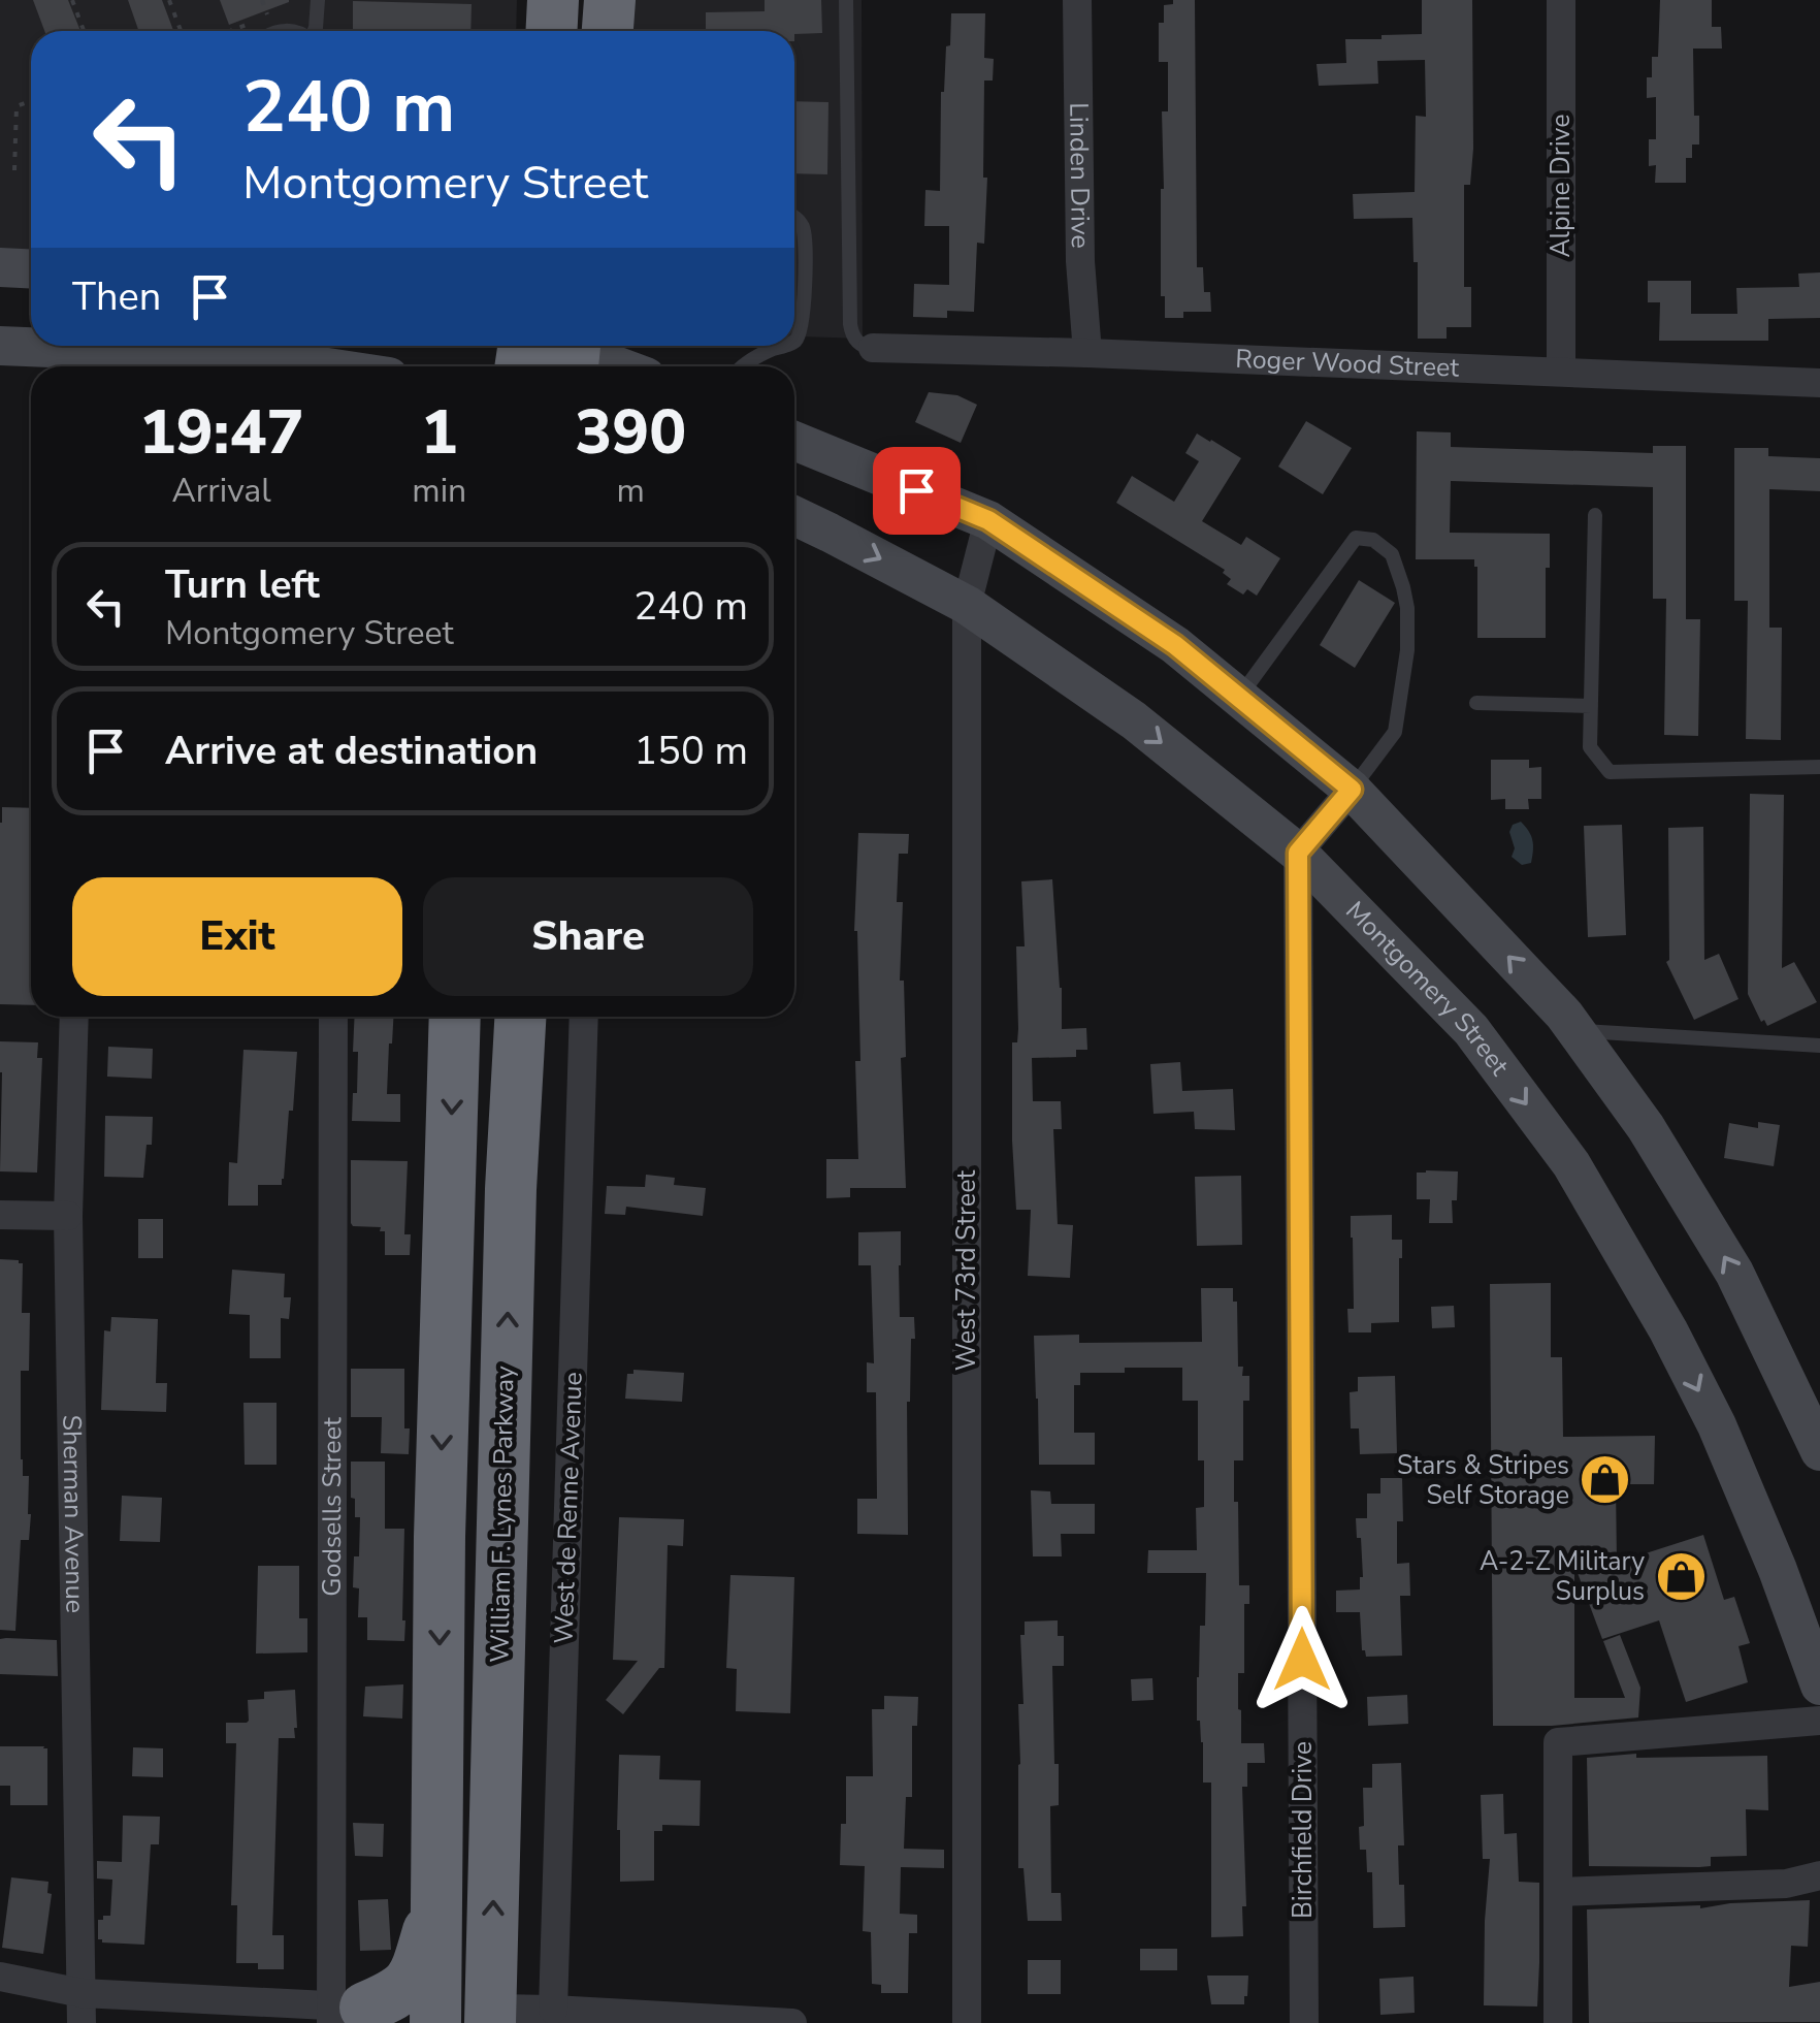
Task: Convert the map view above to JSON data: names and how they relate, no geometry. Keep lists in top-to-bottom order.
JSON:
{
  "streets": {
    "highway": ["William F. Lynes Parkway"],
    "street": [
      "Linden Drive",
      "Alpine Drive",
      "Roger Wood Street",
      "Montgomery Street",
      "West 73rd Street",
      "Godsells Street",
      "West de Renne Avenue",
      "Sherman Avenue",
      "Birchfield Drive"
    ]
  },
  "crossings": [
    ["Linden Drive", "Roger Wood Street"],
    ["Alpine Drive", "Roger Wood Street"],
    ["Montgomery Street", "West 73rd Street"],
    ["Montgomery Street", "Birchfield Drive"]
  ],
  "places": {
    "shop": ["Stars & Stripes Self Storage", "A-2-Z Military Surplus"]
  },
  "page": {
    "turn": ["240 m", "Montgomery Street"],
    "then": "Then",
    "eta": [
      "19:47",
      "Arrival",
      "1",
      "min",
      "390",
      "m"
    ],
    "list": [
      {
        "name": "Turn left",
        "note": "Montgomery Street",
        "value": "240 m"
      },
      {
        "name": "Arrive at destination",
        "value": "150 m"
      }
    ],
    "buttons": ["Exit", "Share"]
  }
}
